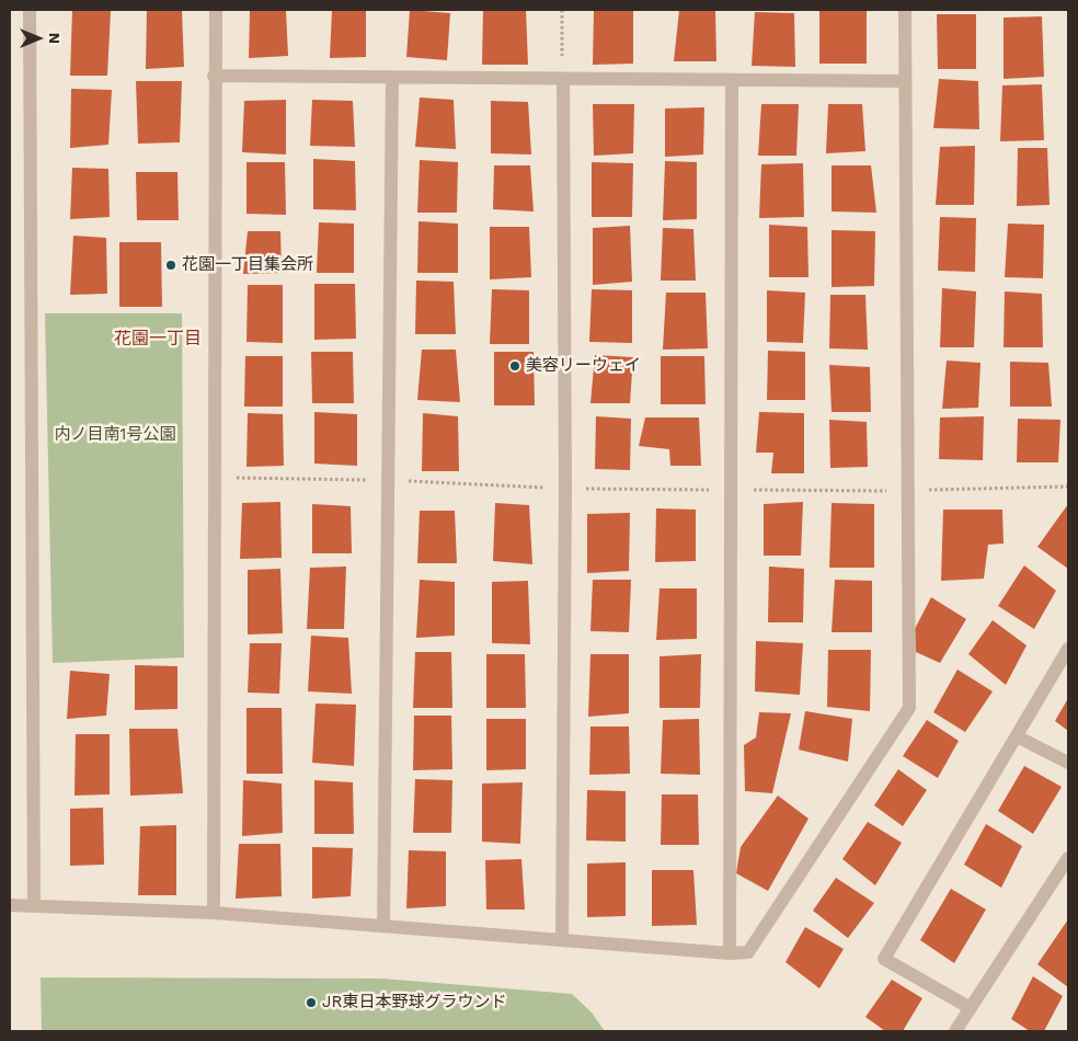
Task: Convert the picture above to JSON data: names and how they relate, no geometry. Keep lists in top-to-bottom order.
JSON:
{
  "districts": ["花園一丁目"],
  "parks": ["内ノ目南1号公園"],
  "places": ["花園一丁目集会所", "美容リーウェイ", "JR東日本野球グラウンド"],
  "north": "right"
}
